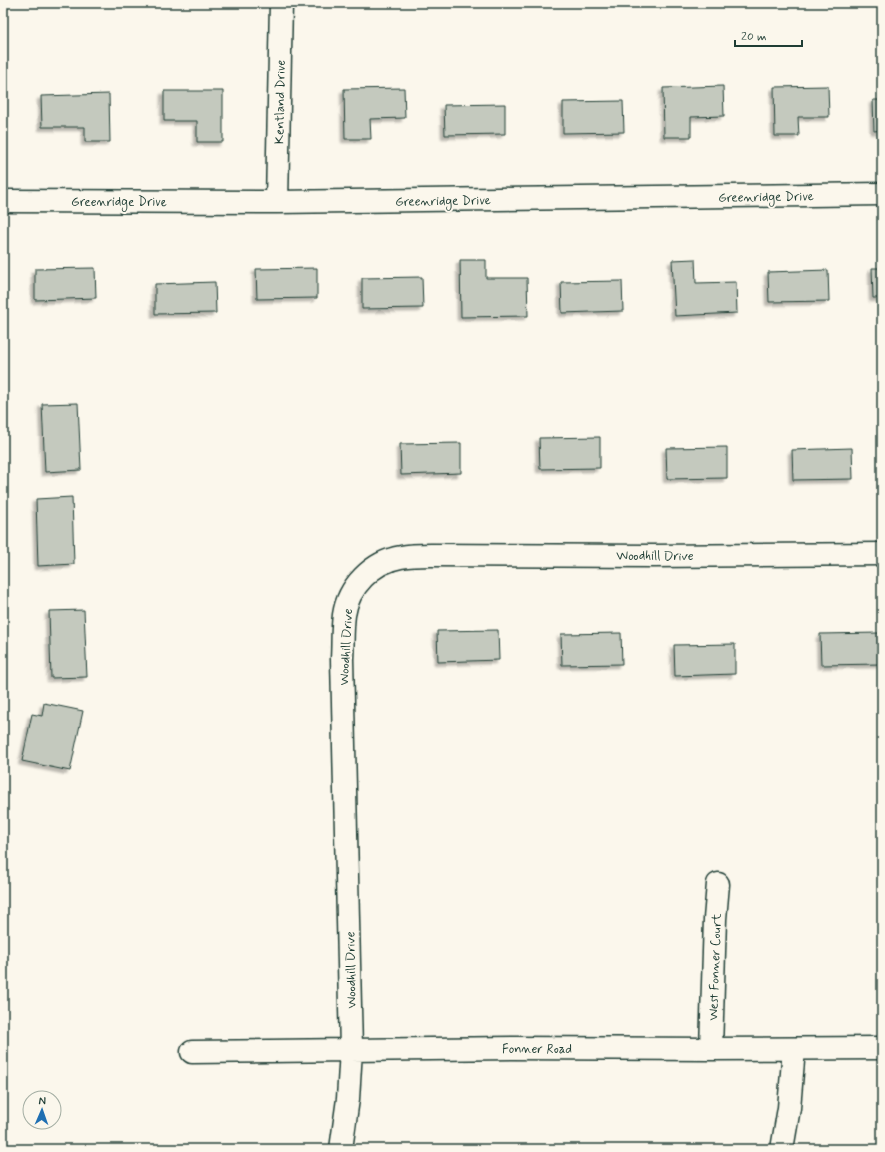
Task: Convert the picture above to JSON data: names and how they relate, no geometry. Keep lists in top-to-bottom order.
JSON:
{
  "streets": {
    "street": [
      "Kentland Drive",
      "Greenridge Drive",
      "Woodhill Drive",
      "West Fonner Court",
      "Fonner Road"
    ]
  },
  "crossings": [
    ["Kentland Drive", "Greenridge Drive"],
    ["Woodhill Drive", "Fonner Road"],
    ["West Fonner Court", "Fonner Road"]
  ],
  "scale_bar": "20 m",
  "north": "top"
}
